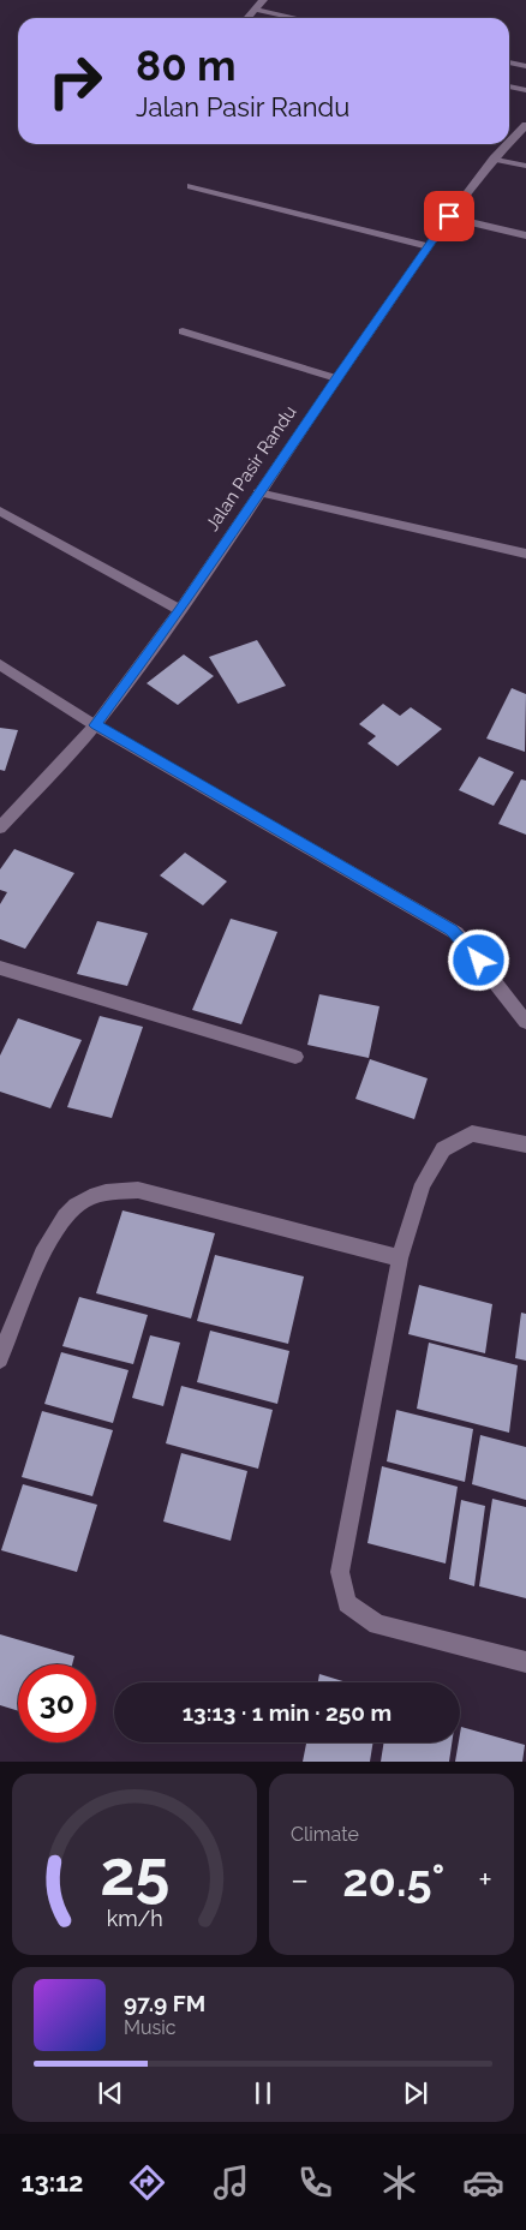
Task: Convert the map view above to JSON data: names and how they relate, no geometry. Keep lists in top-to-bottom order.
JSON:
{
  "streets": {
    "street": ["Jalan Pasir Randu"]
  },
  "page": {
    "turn": ["80 m", "Jalan Pasir Randu"],
    "limit": "30",
    "trip": "13:13 · 1 min · 250 m",
    "tile": "Climate",
    "heat": ["−", "20.5°", "+"],
    "song": ["97.9 FM", "Music"],
    "tabs": "13:12",
    "gauge": ["25", "km/h"]
  }
}
